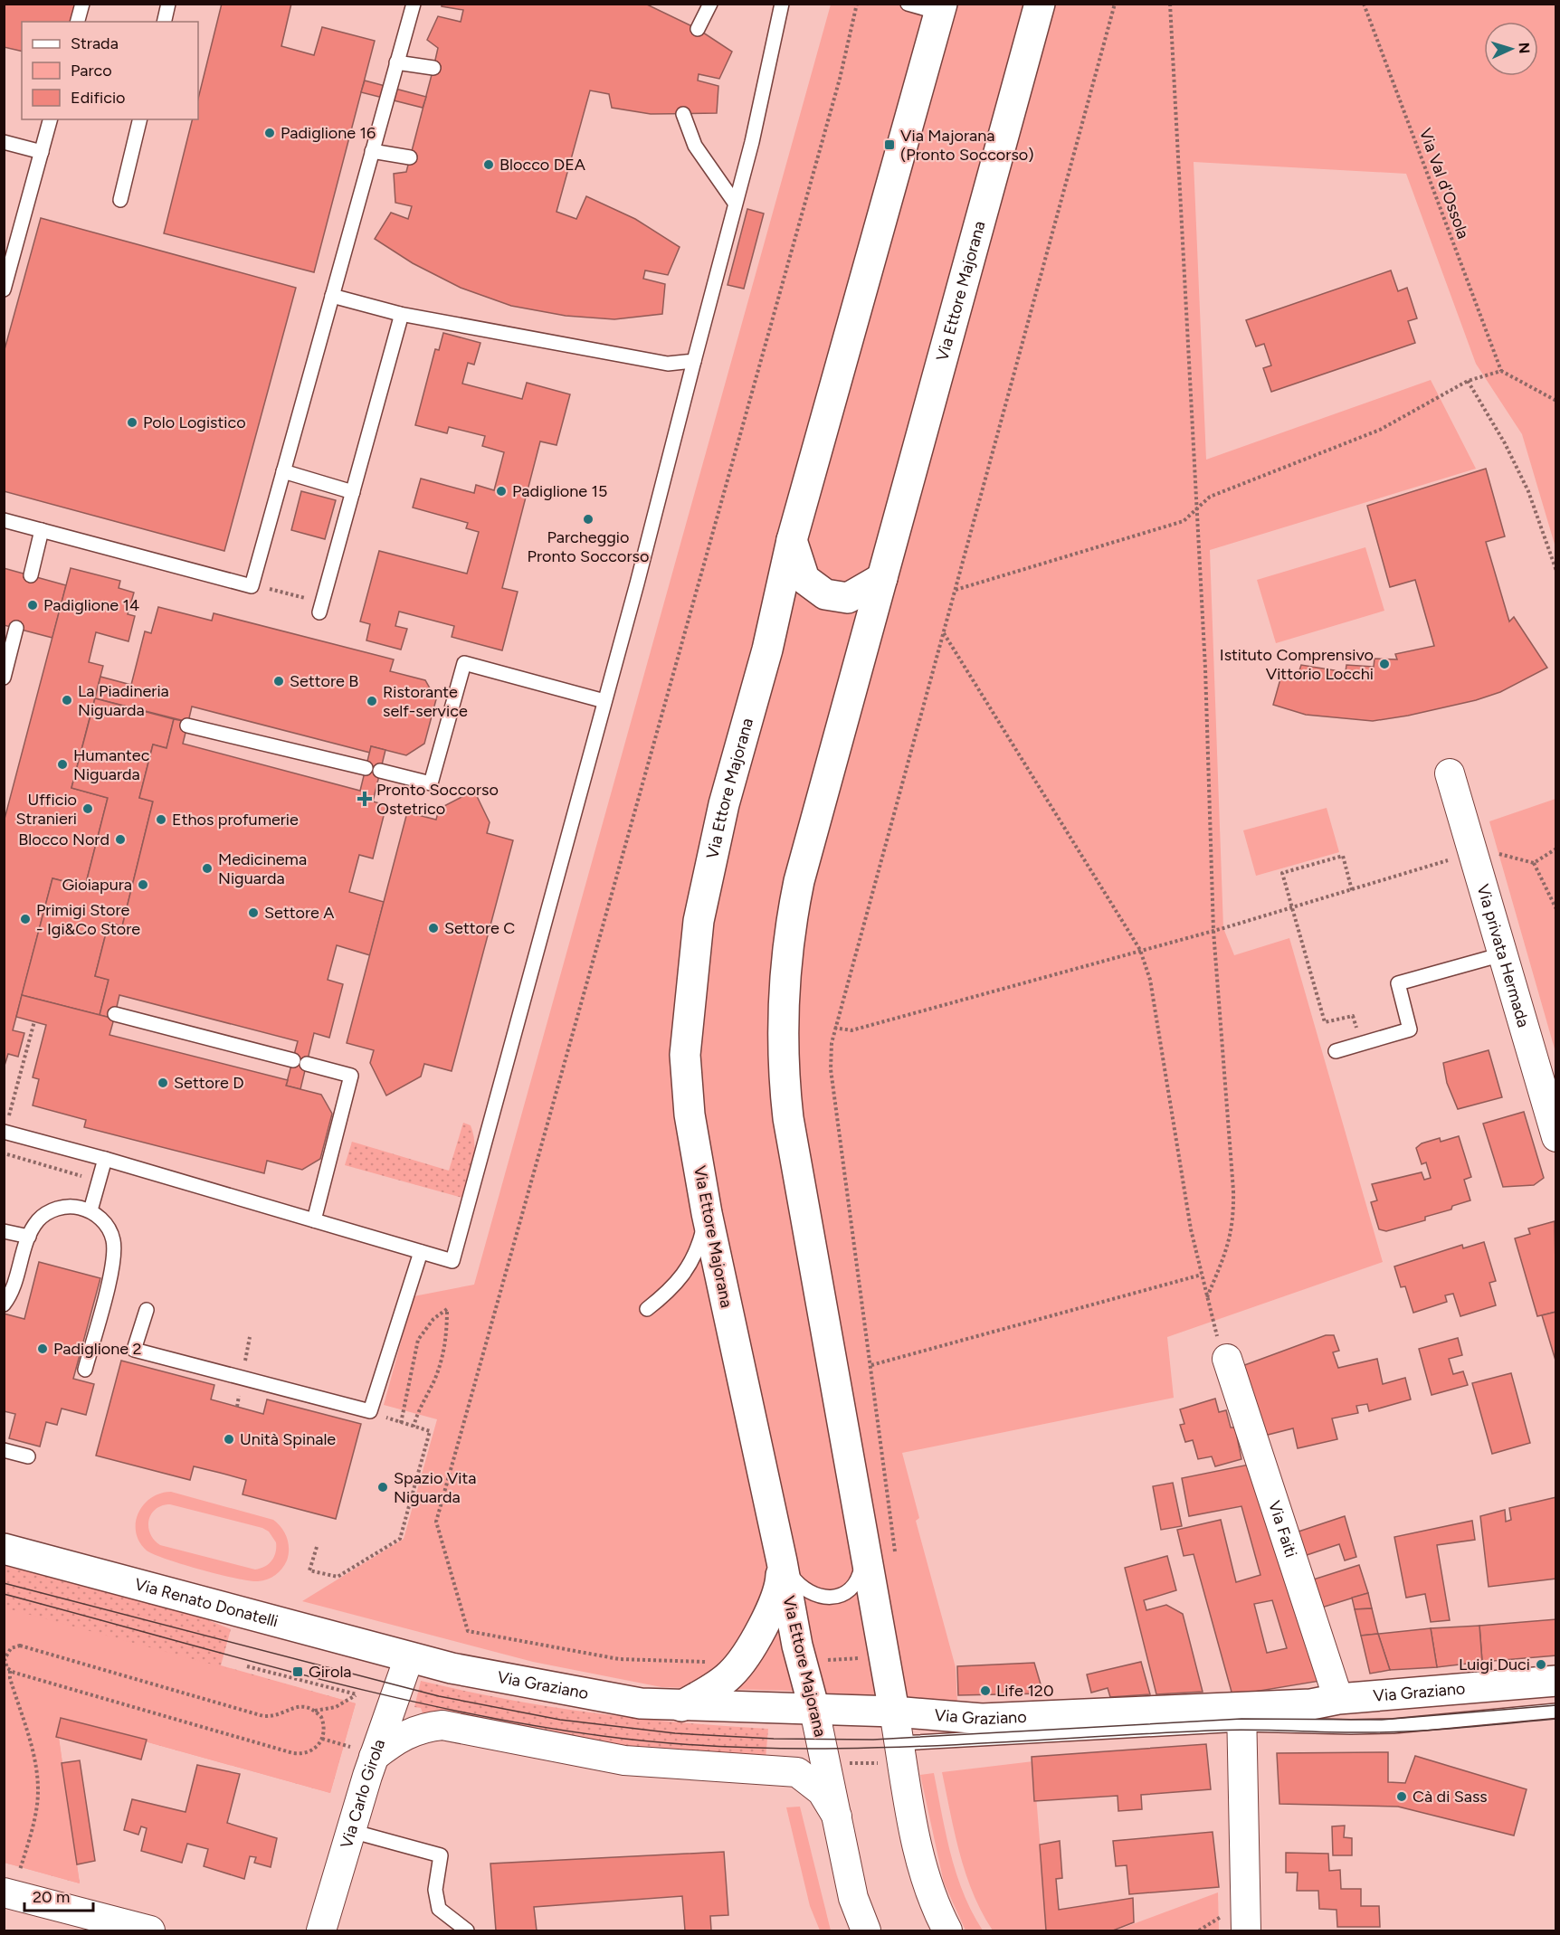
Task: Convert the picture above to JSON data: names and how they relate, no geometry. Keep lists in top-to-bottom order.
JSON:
{
  "streets": {
    "street": [
      "Via Ettore Majorana",
      "Via privata Hermada",
      "Via Faiti",
      "Via Renato Donatelli",
      "Via Graziano",
      "Via Carlo Girola"
    ],
    "path": ["Via Val d'Ossola"]
  },
  "crossings": [
    ["Via Ettore Majorana", "Via Graziano"],
    ["Via Faiti", "Via Graziano"],
    ["Via Renato Donatelli", "Via Graziano"],
    ["Via Renato Donatelli", "Via Carlo Girola"],
    ["Via Graziano", "Via Carlo Girola"]
  ],
  "places": {
    "other": [
      "Padiglione 16",
      "Blocco DEA",
      "Polo Logistico",
      "Padiglione 15",
      "Parcheggio Pronto Soccorso",
      "Padiglione 14",
      "Istituto Comprensivo Vittorio Locchi",
      "Settore B",
      "La Piadineria Niguarda",
      "Ristorante self-service",
      "Humantec Niguarda",
      "Ufficio Stranieri",
      "Ethos profumerie",
      "Blocco Nord",
      "Medicinema Niguarda",
      "Gioiapura",
      "Settore A",
      "Primigi Store - Igi&Co Store",
      "Settore C",
      "Settore D",
      "Padiglione 2",
      "Unità Spinale",
      "Spazio Vita Niguarda",
      "Luigi Duci",
      "Life 120",
      "Cà di Sass"
    ],
    "transit": ["Via Majorana (Pronto Soccorso)", "Girola"],
    "health": ["Pronto Soccorso Ostetrico"]
  },
  "legend": ["Strada", "Parco", "Edificio"],
  "scale_bar": "20 m",
  "north": "right"
}
